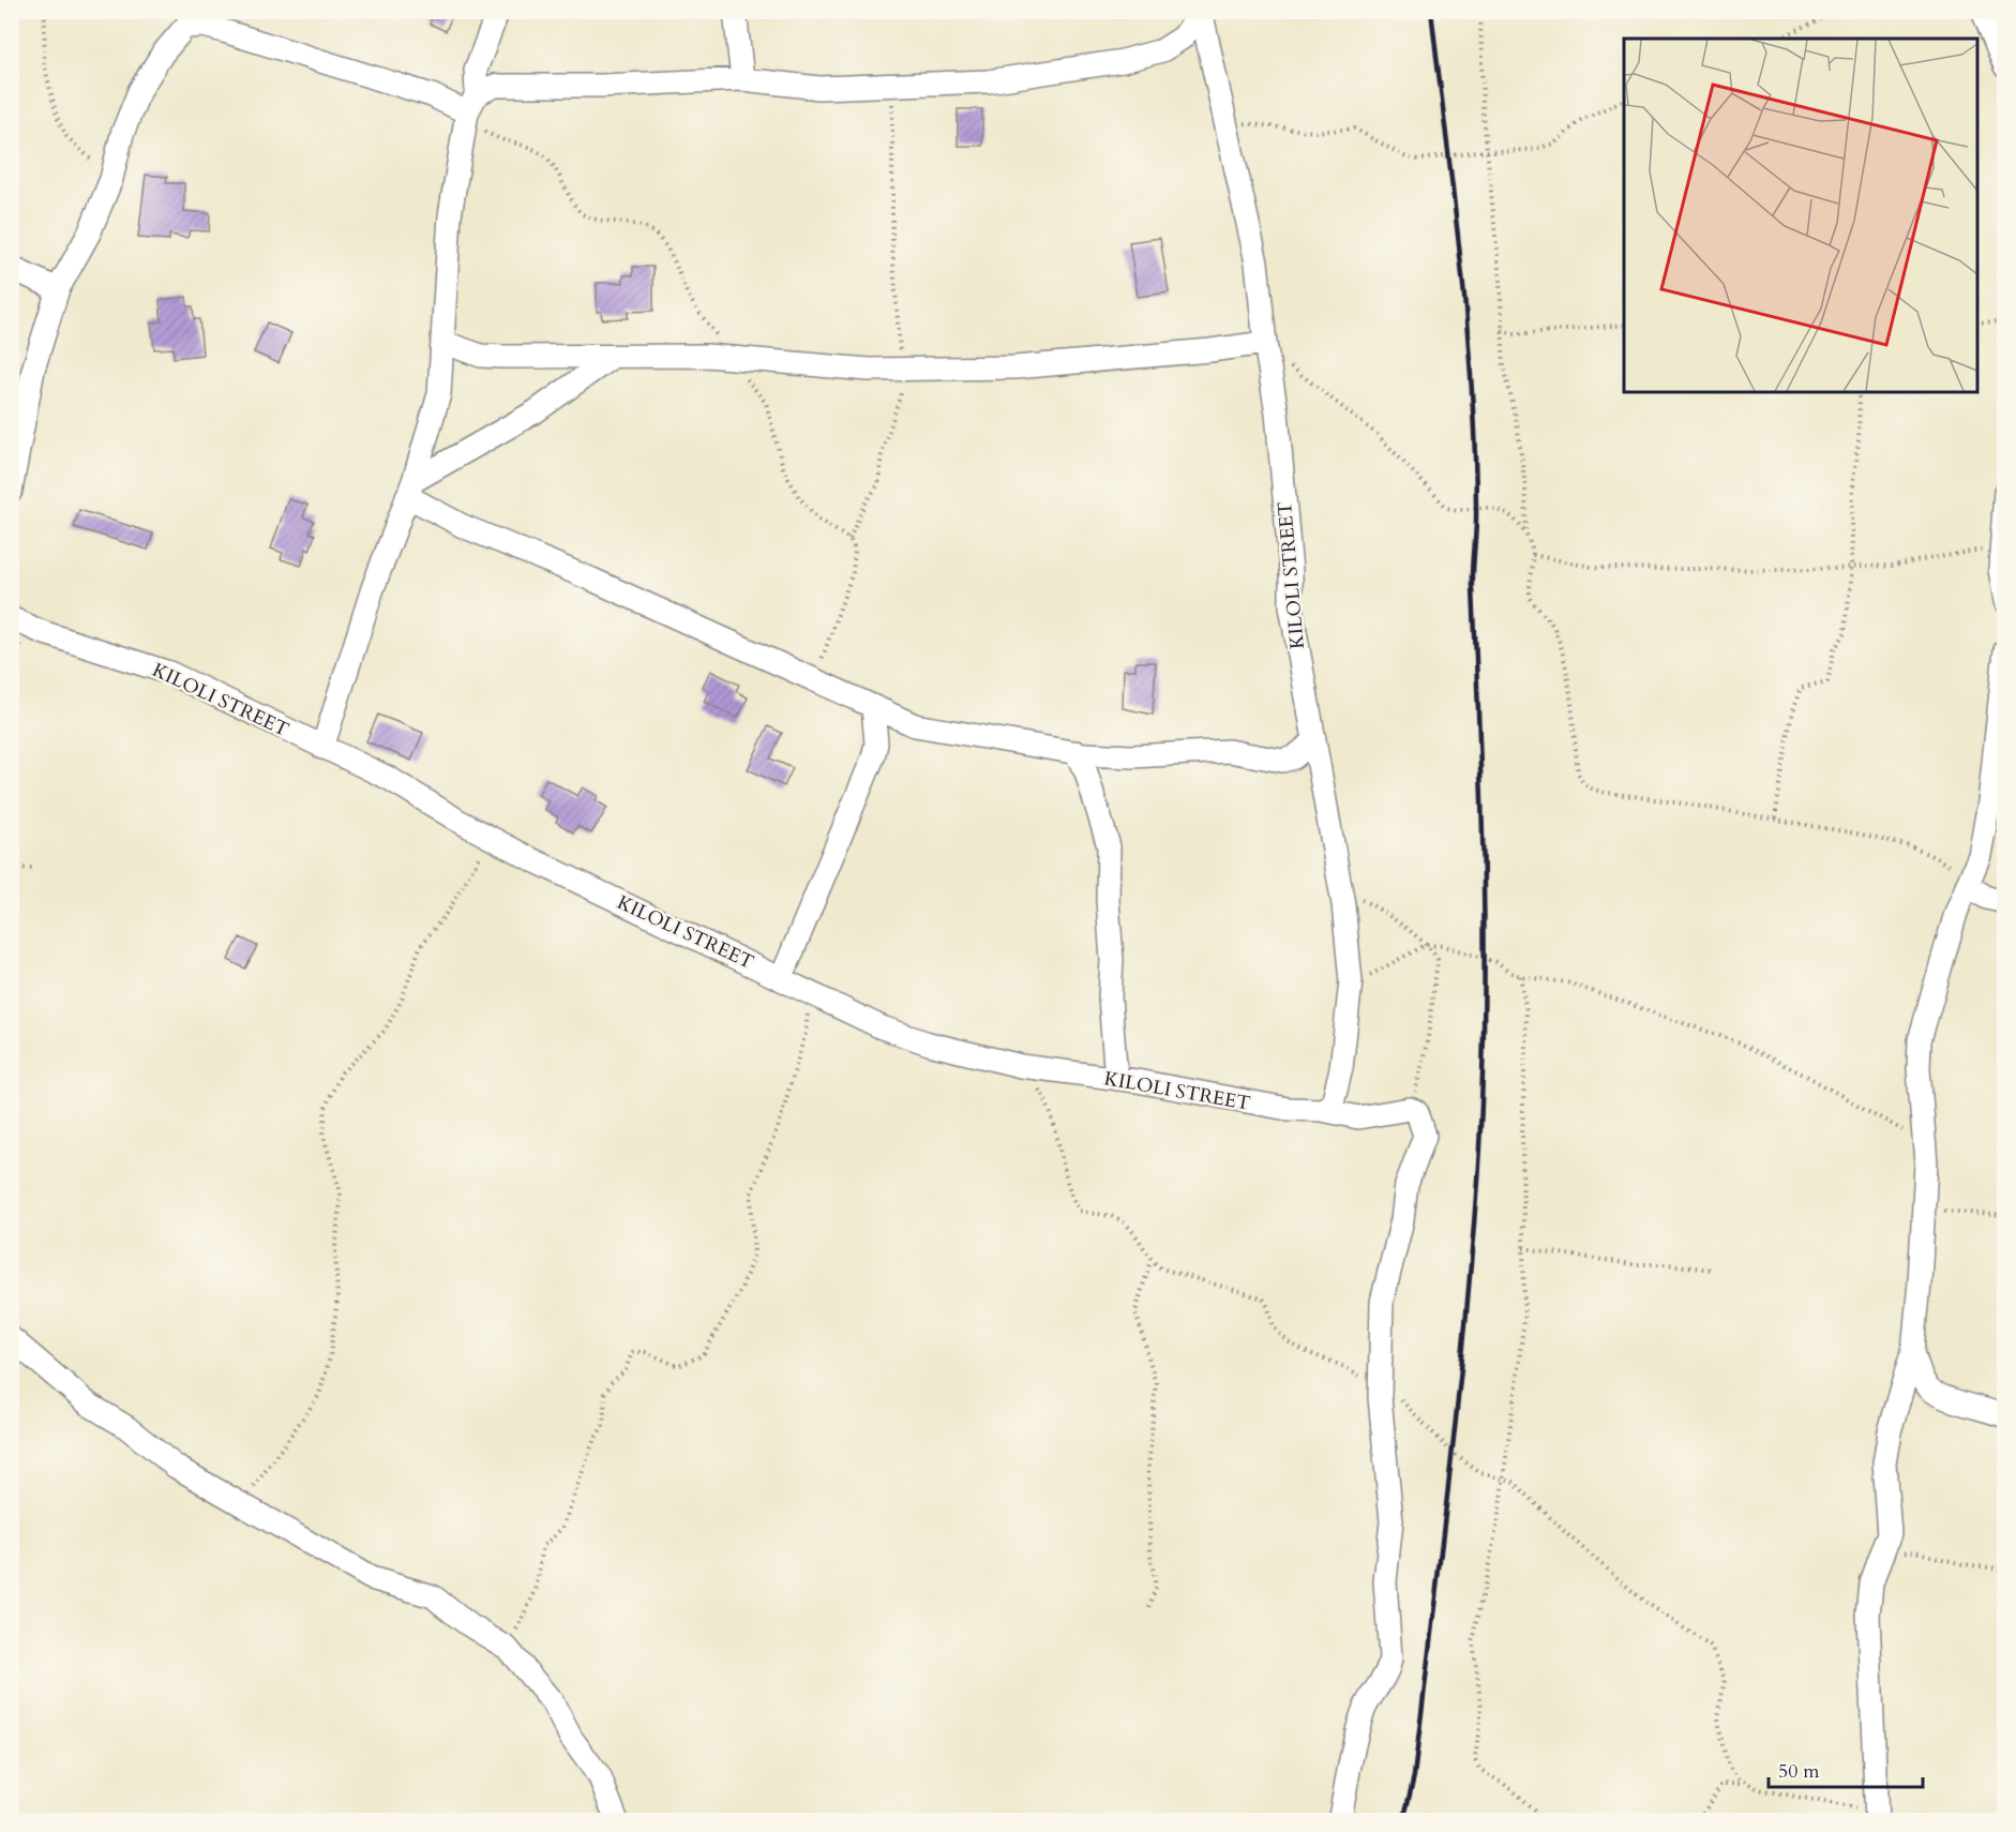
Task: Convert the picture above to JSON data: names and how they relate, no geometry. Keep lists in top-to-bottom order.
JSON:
{
  "streets": {
    "street": ["KILOLI STREET"]
  },
  "scale_bar": "50 m"
}
